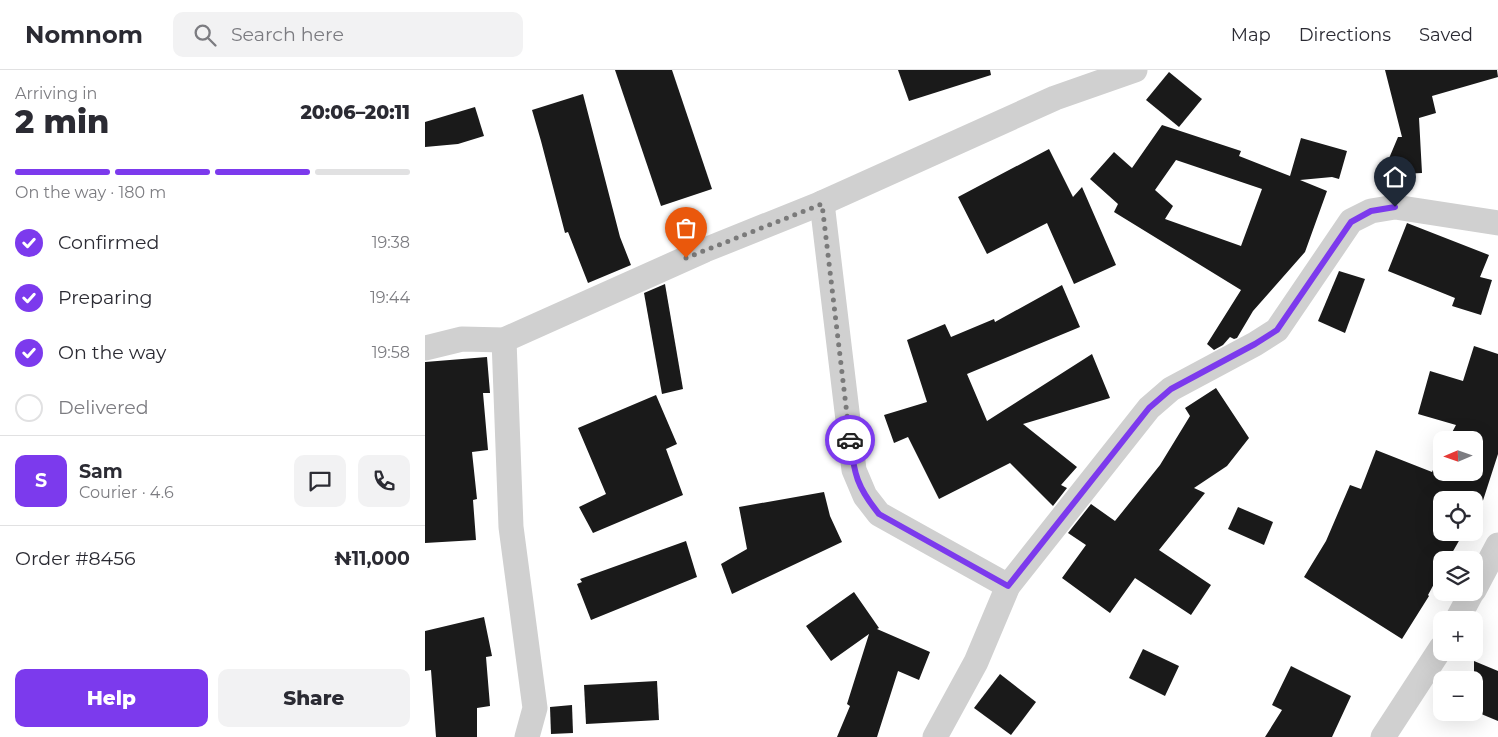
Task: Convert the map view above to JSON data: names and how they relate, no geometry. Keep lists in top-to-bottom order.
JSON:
{
  "north": "left",
  "page": {
    "header": "Nomnom",
    "search": "Search here",
    "nav": ["Map", "Directions", "Saved"],
    "heading": ["2 min", "Arriving in", "20:06–20:11"],
    "panel": [
      "Sam",
      "Courier · 4.6",
      "Order #8456",
      "₦11,000"
    ],
    "bar": "On the way · 180 m",
    "list": [
      ["Confirmed", "19:38"],
      ["Preparing", "19:44"],
      ["On the way", "19:58"],
      "Delivered"
    ],
    "map_buttons": ["+", "−"],
    "round": "S",
    "buttons": ["Help", "Share"]
  }
}
